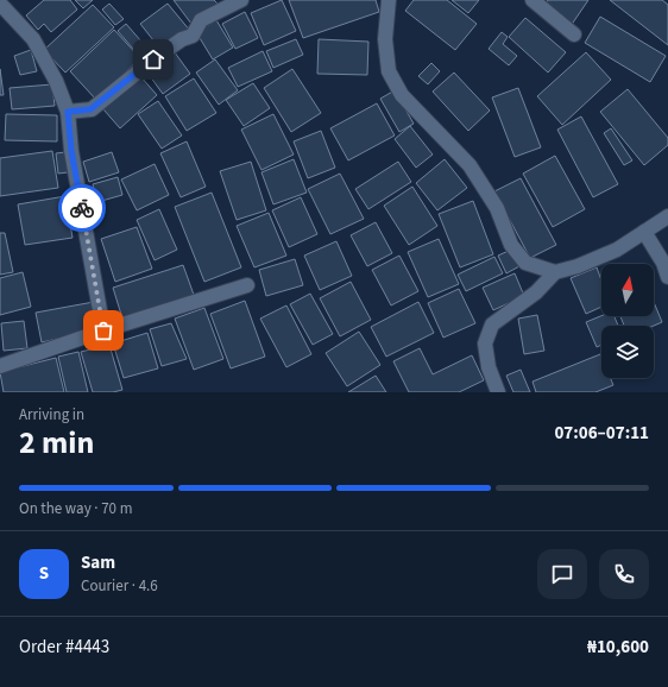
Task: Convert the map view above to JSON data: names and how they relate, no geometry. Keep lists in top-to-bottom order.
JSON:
{
  "north": "top",
  "page": {
    "heading": ["2 min", "Arriving in", "07:06–07:11"],
    "panel": [
      "Sam",
      "Courier · 4.6",
      "Order #4443",
      "₦10,600"
    ],
    "bar": "On the way · 70 m",
    "round": "S"
  }
}
